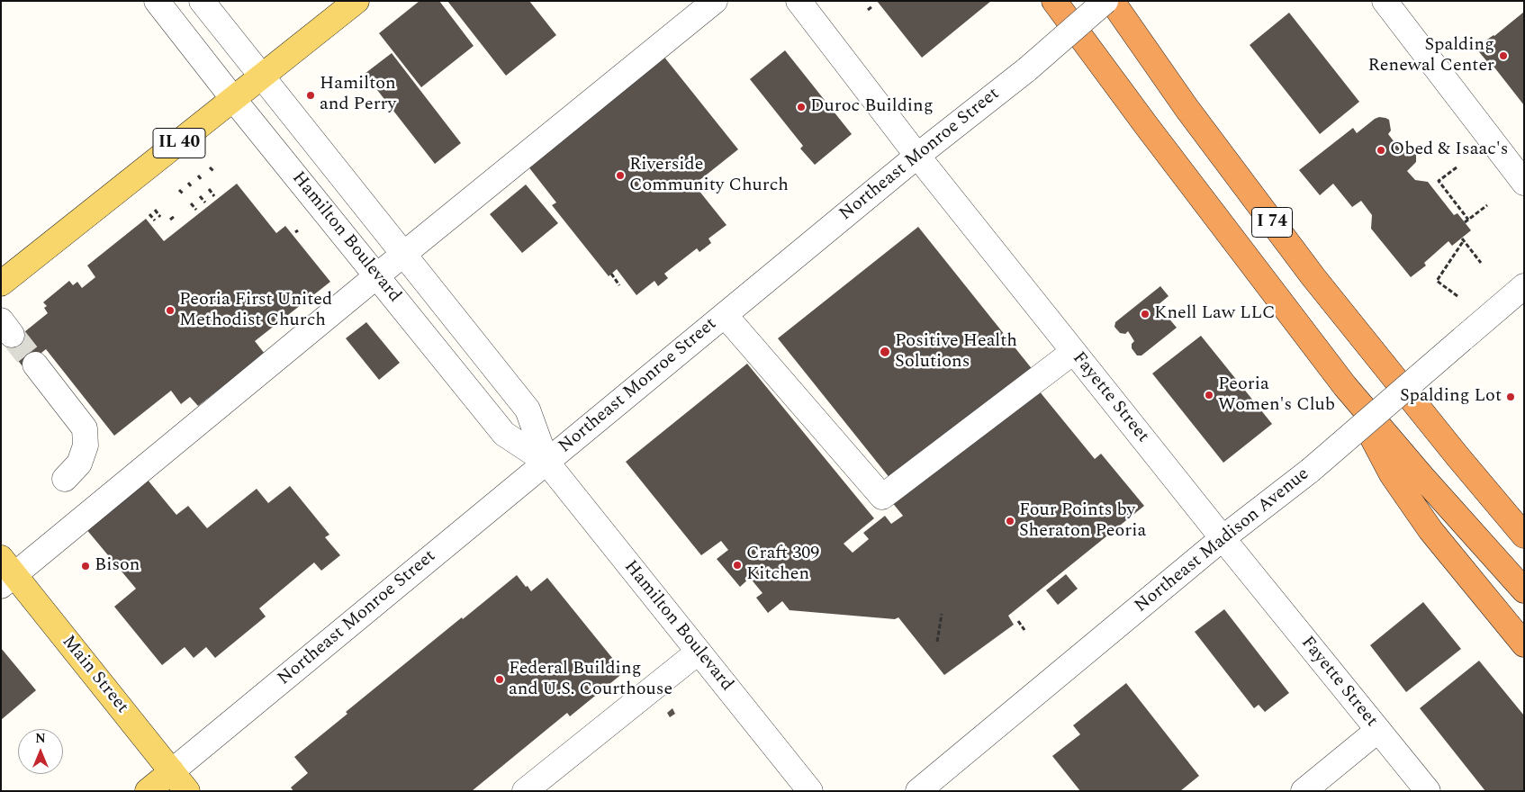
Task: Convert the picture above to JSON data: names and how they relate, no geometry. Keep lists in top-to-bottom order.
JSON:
{
  "streets": {
    "highway": ["I 74"],
    "main road": ["IL 40", "Main Street"],
    "street": [
      "Northeast Monroe Street",
      "Hamilton Boulevard",
      "Fayette Street",
      "Northeast Madison Avenue"
    ]
  },
  "crossings": [
    ["IL 40", "Hamilton Boulevard"],
    ["Northeast Monroe Street", "Hamilton Boulevard"],
    ["Northeast Monroe Street", "Fayette Street"],
    ["Northeast Monroe Street", "Main Street"],
    ["Fayette Street", "Northeast Madison Avenue"]
  ],
  "places": [
    "Spalding Renewal Center",
    "Hamilton and Perry",
    "Duroc Building",
    "Obed & Isaac's",
    "Riverside Community Church",
    "Peoria First United Methodist Church",
    "Knell Law LLC",
    "Positive Health Solutions",
    "Peoria Women's Club",
    "Spalding Lot",
    "Four Points by Sheraton Peoria",
    "Craft 309 Kitchen",
    "Bison",
    "Federal Building and U.S. Courthouse"
  ],
  "north": "top"
}
